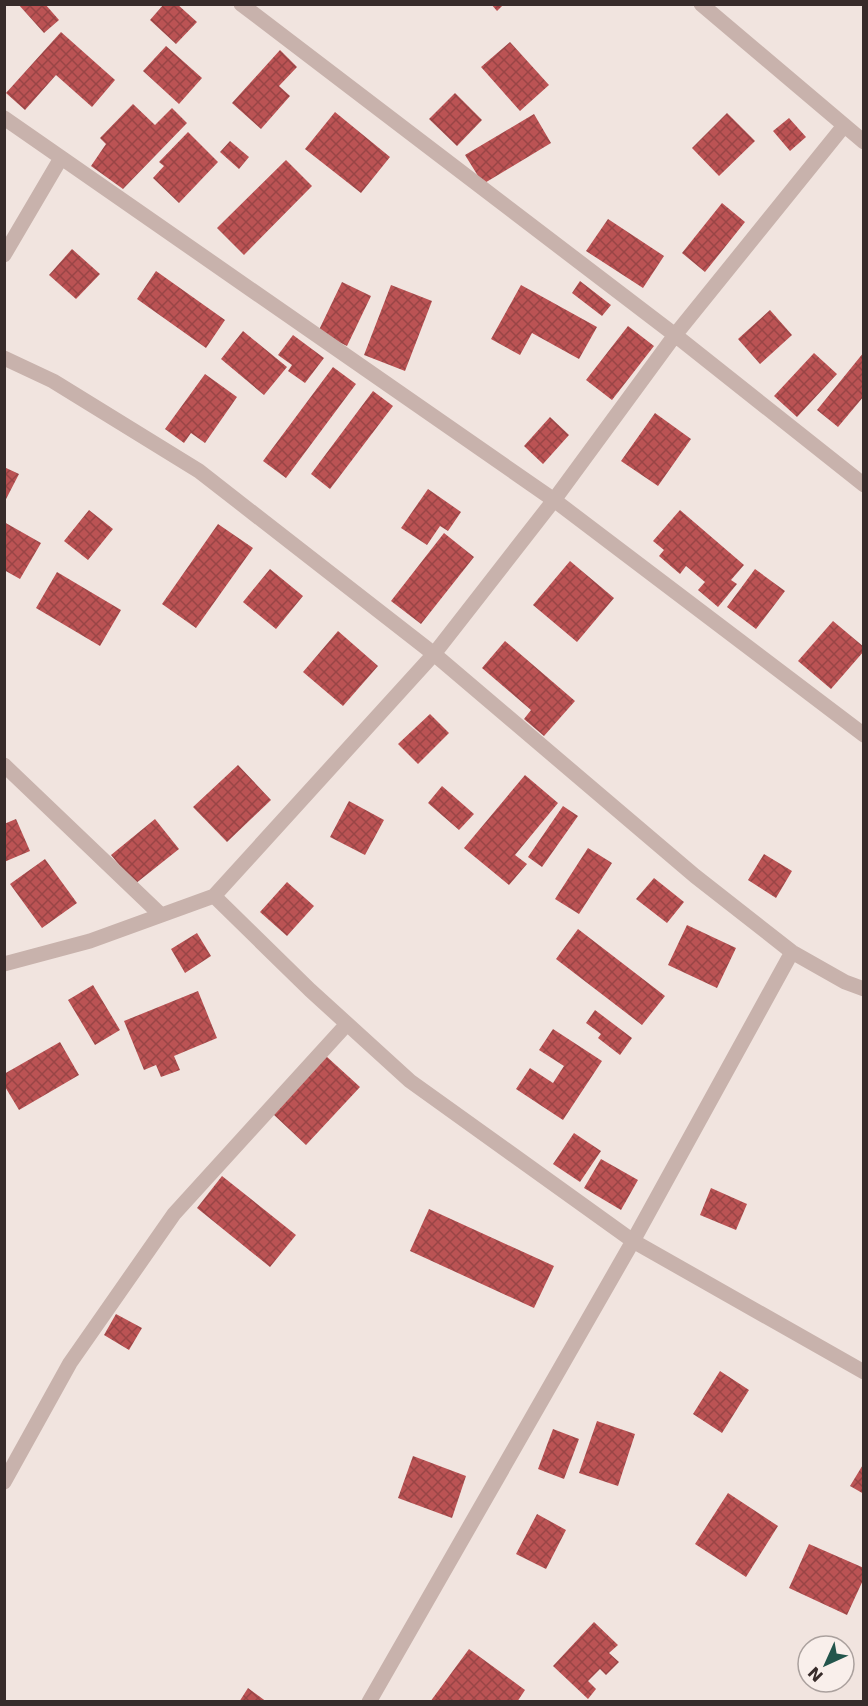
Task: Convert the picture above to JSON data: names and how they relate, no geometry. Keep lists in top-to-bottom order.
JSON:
{
  "north": "bottom left"
}
